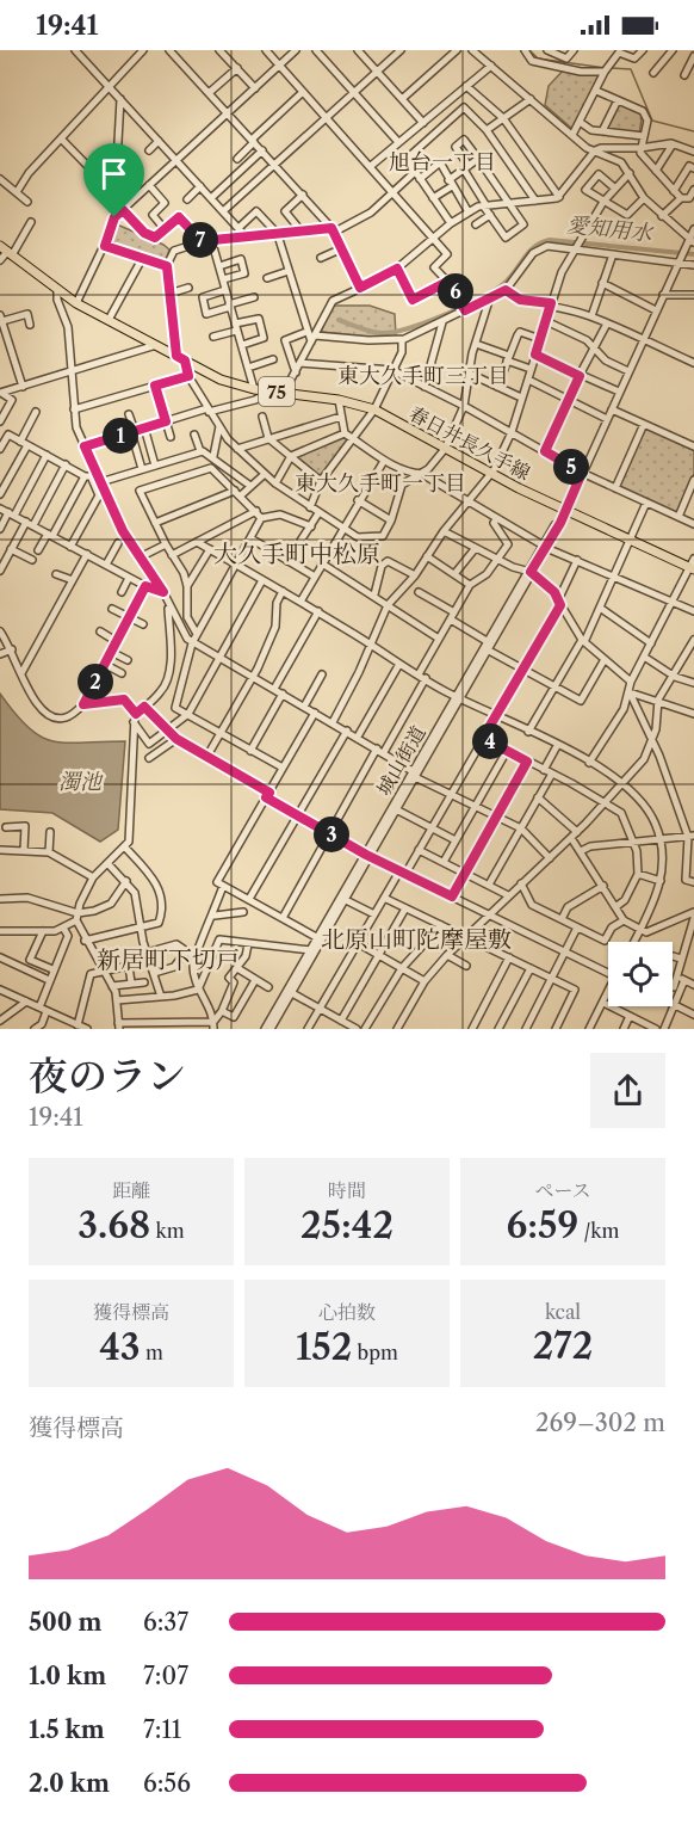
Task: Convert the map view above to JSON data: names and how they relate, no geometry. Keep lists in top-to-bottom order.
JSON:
{
  "streets": {
    "main road": ["75", "春日井長久手線"],
    "street": ["城山街道"]
  },
  "crossings": [
    ["春日井長久手線", "城山街道"]
  ],
  "districts": [
    "旭台一丁目",
    "東大久手町三丁目",
    "東大久手町一丁目",
    "大久手町中松原",
    "北原山町陀摩屋敷",
    "新居町下切戸"
  ],
  "water": ["愛知用水", "濁池"],
  "page": {
    "status": "19:41",
    "pins": [
      "7",
      "6",
      "1",
      "5",
      "2",
      "4",
      "3"
    ],
    "heading": ["夜のラン", "19:41"],
    "stats": [
      ["距離", "3.68 km"],
      ["時間", "25:42"],
      ["ペース", "6:59 /km"],
      ["獲得標高", "43 m"],
      ["心拍数", "152 bpm"],
      ["kcal", "272"]
    ],
    "chart": ["獲得標高", "269–302 m"],
    "list": [
      {
        "name": "500 m",
        "note": "6:37"
      },
      {
        "name": "1.0 km",
        "note": "7:07"
      },
      {
        "name": "1.5 km",
        "note": "7:11"
      },
      {
        "name": "2.0 km",
        "note": "6:56"
      }
    ]
  }
}
